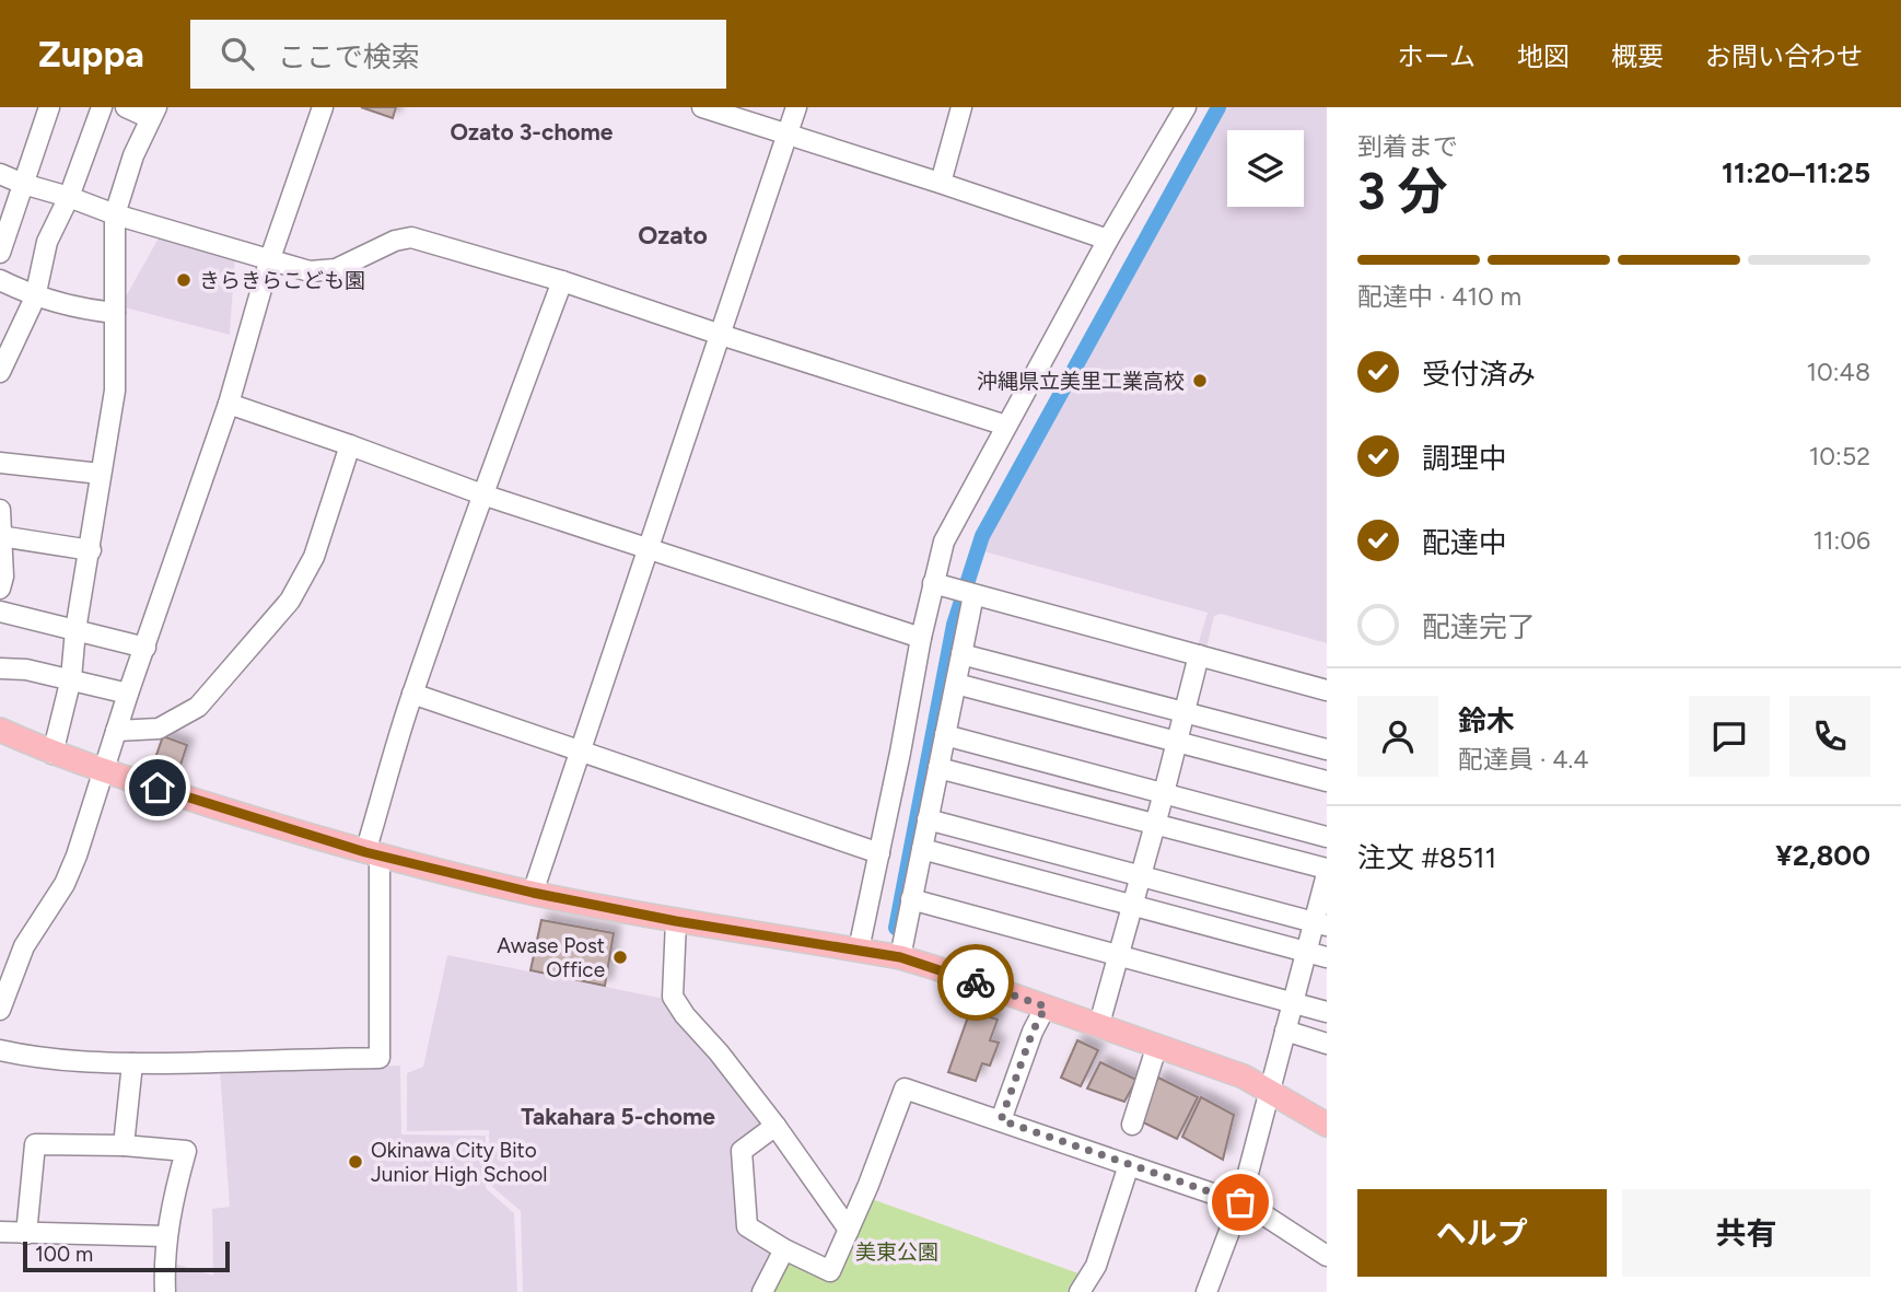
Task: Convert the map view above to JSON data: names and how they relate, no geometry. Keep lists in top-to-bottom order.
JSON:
{
  "districts": ["Ozato 3-chome", "Ozato", "Takahara 5-chome"],
  "parks": ["美東公園"],
  "places": [
    "きらきらこども園",
    "沖縄県立美里工業高校",
    "Awase Post Office",
    "Okinawa City Bito Junior High School"
  ],
  "scale_bar": "100 m",
  "page": {
    "header": "Zuppa",
    "search": "ここで検索",
    "nav": [
      "ホーム",
      "地図",
      "概要",
      "お問い合わせ"
    ],
    "heading": ["3 分", "到着まで", "11:20–11:25"],
    "panel": [
      "鈴木",
      "配達員 · 4.4",
      "注文 #8511",
      "¥2,800"
    ],
    "bar": "配達中 · 410 m",
    "list": [
      ["受付済み", "10:48"],
      ["調理中", "10:52"],
      ["配達中", "11:06"],
      "配達完了"
    ],
    "buttons": ["ヘルプ", "共有"],
    "scale": "100 m"
  }
}
